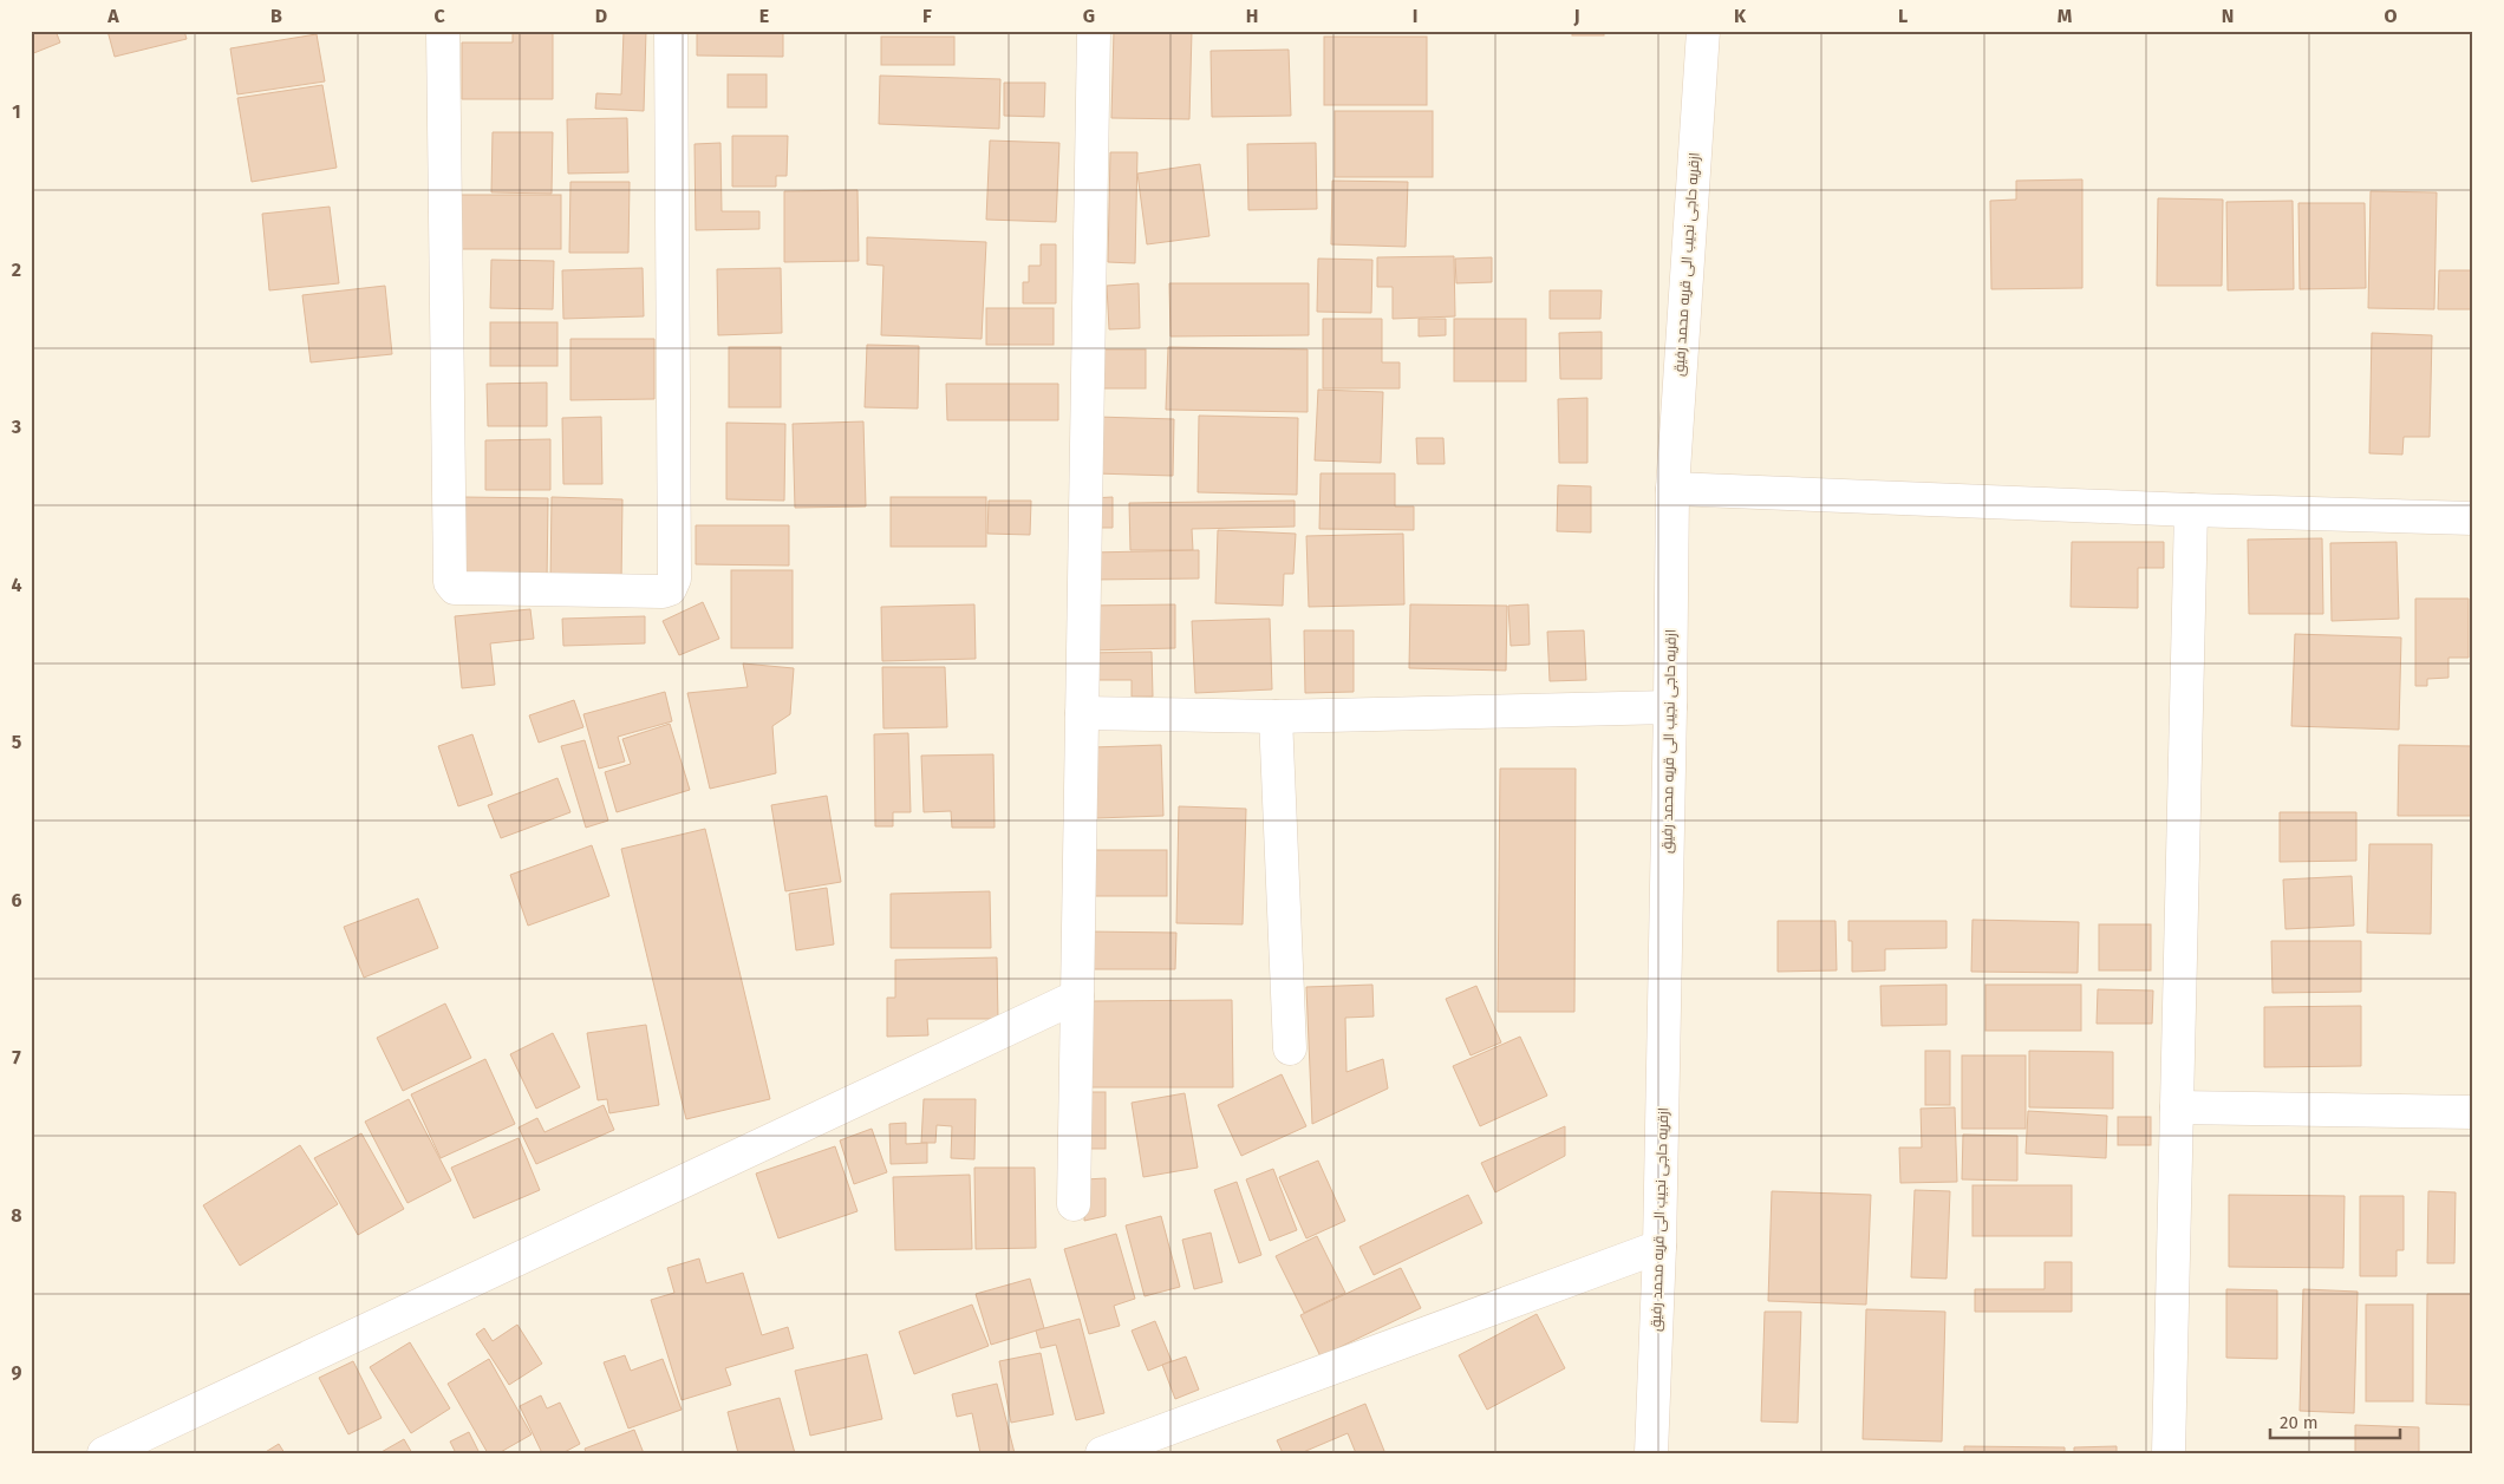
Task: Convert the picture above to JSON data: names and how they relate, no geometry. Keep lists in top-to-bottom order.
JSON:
{
  "streets": {
    "street": ["ازقریه حاجی نجیب الی قریه محمد رفیق"]
  },
  "scale_bar": "20 m",
  "grid": {
    "columns": [
      "A",
      "B",
      "C",
      "D",
      "E",
      "F",
      "G",
      "H",
      "I",
      "J",
      "K",
      "L",
      "M",
      "N",
      "O"
    ],
    "rows": [
      "1",
      "2",
      "3",
      "4",
      "5",
      "6",
      "7",
      "8",
      "9"
    ]
  }
}
